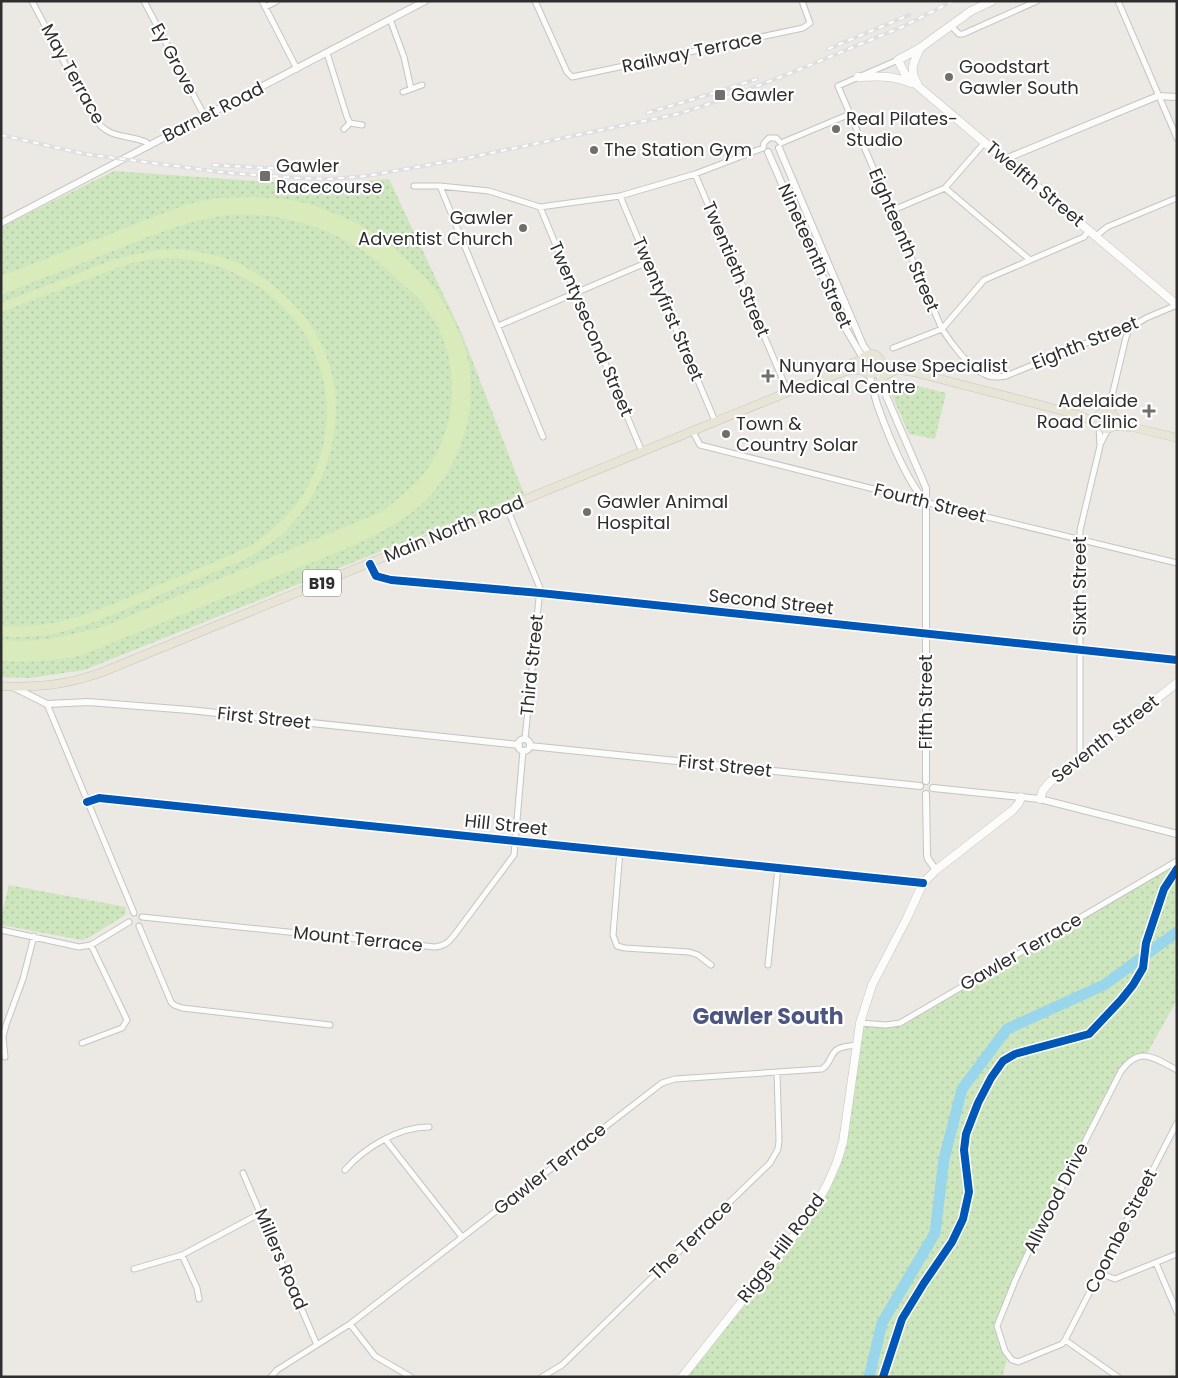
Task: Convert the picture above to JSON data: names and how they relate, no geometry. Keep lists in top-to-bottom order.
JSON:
{
  "streets": {
    "main road": [
      "Twelfth Street",
      "Main North Road",
      "B19",
      "Seventh Street",
      "Riggs Hill Road"
    ],
    "street": [
      "Railway Terrace",
      "Ey Grove",
      "May Terrace",
      "Barnet Road",
      "Eighteenth Street",
      "Nineteenth Street",
      "Twentieth Street",
      "Twentyfirst Street",
      "Twentysecond Street",
      "Eighth Street",
      "Fourth Street",
      "Sixth Street",
      "Second Street",
      "Third Street",
      "Fifth Street",
      "First Street",
      "Hill Street",
      "Mount Terrace",
      "Gawler Terrace",
      "Allwood Drive",
      "Coombe Street",
      "The Terrace",
      "Millers Road"
    ]
  },
  "crossings": [
    ["Ey Grove", "Barnet Road"],
    ["May Terrace", "Barnet Road"],
    ["Twelfth Street", "Eighth Street"],
    ["Eighteenth Street", "Eighth Street"],
    ["Nineteenth Street", "B19"],
    ["Twentieth Street", "Main North Road"],
    ["Twentieth Street", "B19"],
    ["Twentyfirst Street", "Main North Road"],
    ["Twentysecond Street", "Main North Road"],
    ["Eighth Street", "Sixth Street"],
    ["Fourth Street", "Main North Road"],
    ["Fourth Street", "Sixth Street"],
    ["Fourth Street", "Fifth Street"],
    ["Main North Road", "B19"],
    ["Main North Road", "Second Street"],
    ["Main North Road", "Third Street"],
    ["Main North Road", "First Street"],
    ["B19", "Sixth Street"],
    ["B19", "Fifth Street"],
    ["Sixth Street", "Second Street"],
    ["Sixth Street", "Seventh Street"],
    ["Second Street", "Third Street"],
    ["Second Street", "Fifth Street"],
    ["Third Street", "First Street"],
    ["Fifth Street", "First Street"],
    ["Hill Street", "Mount Terrace"],
    ["Gawler Terrace", "The Terrace"],
    ["Gawler Terrace", "Riggs Hill Road"],
    ["Gawler Terrace", "Millers Road"],
    ["Allwood Drive", "Coombe Street"]
  ],
  "districts": ["Gawler South"],
  "places": {
    "other": [
      "Goodstart Gawler South",
      "Real Pilates- Studio",
      "The Station Gym",
      "Gawler Adventist Church",
      "Town & Country Solar",
      "Gawler Animal Hospital"
    ],
    "transit": ["Gawler", "Gawler Racecourse"],
    "health": ["Nunyara House Specialist Medical Centre", "Adelaide Road Clinic"]
  }
}
